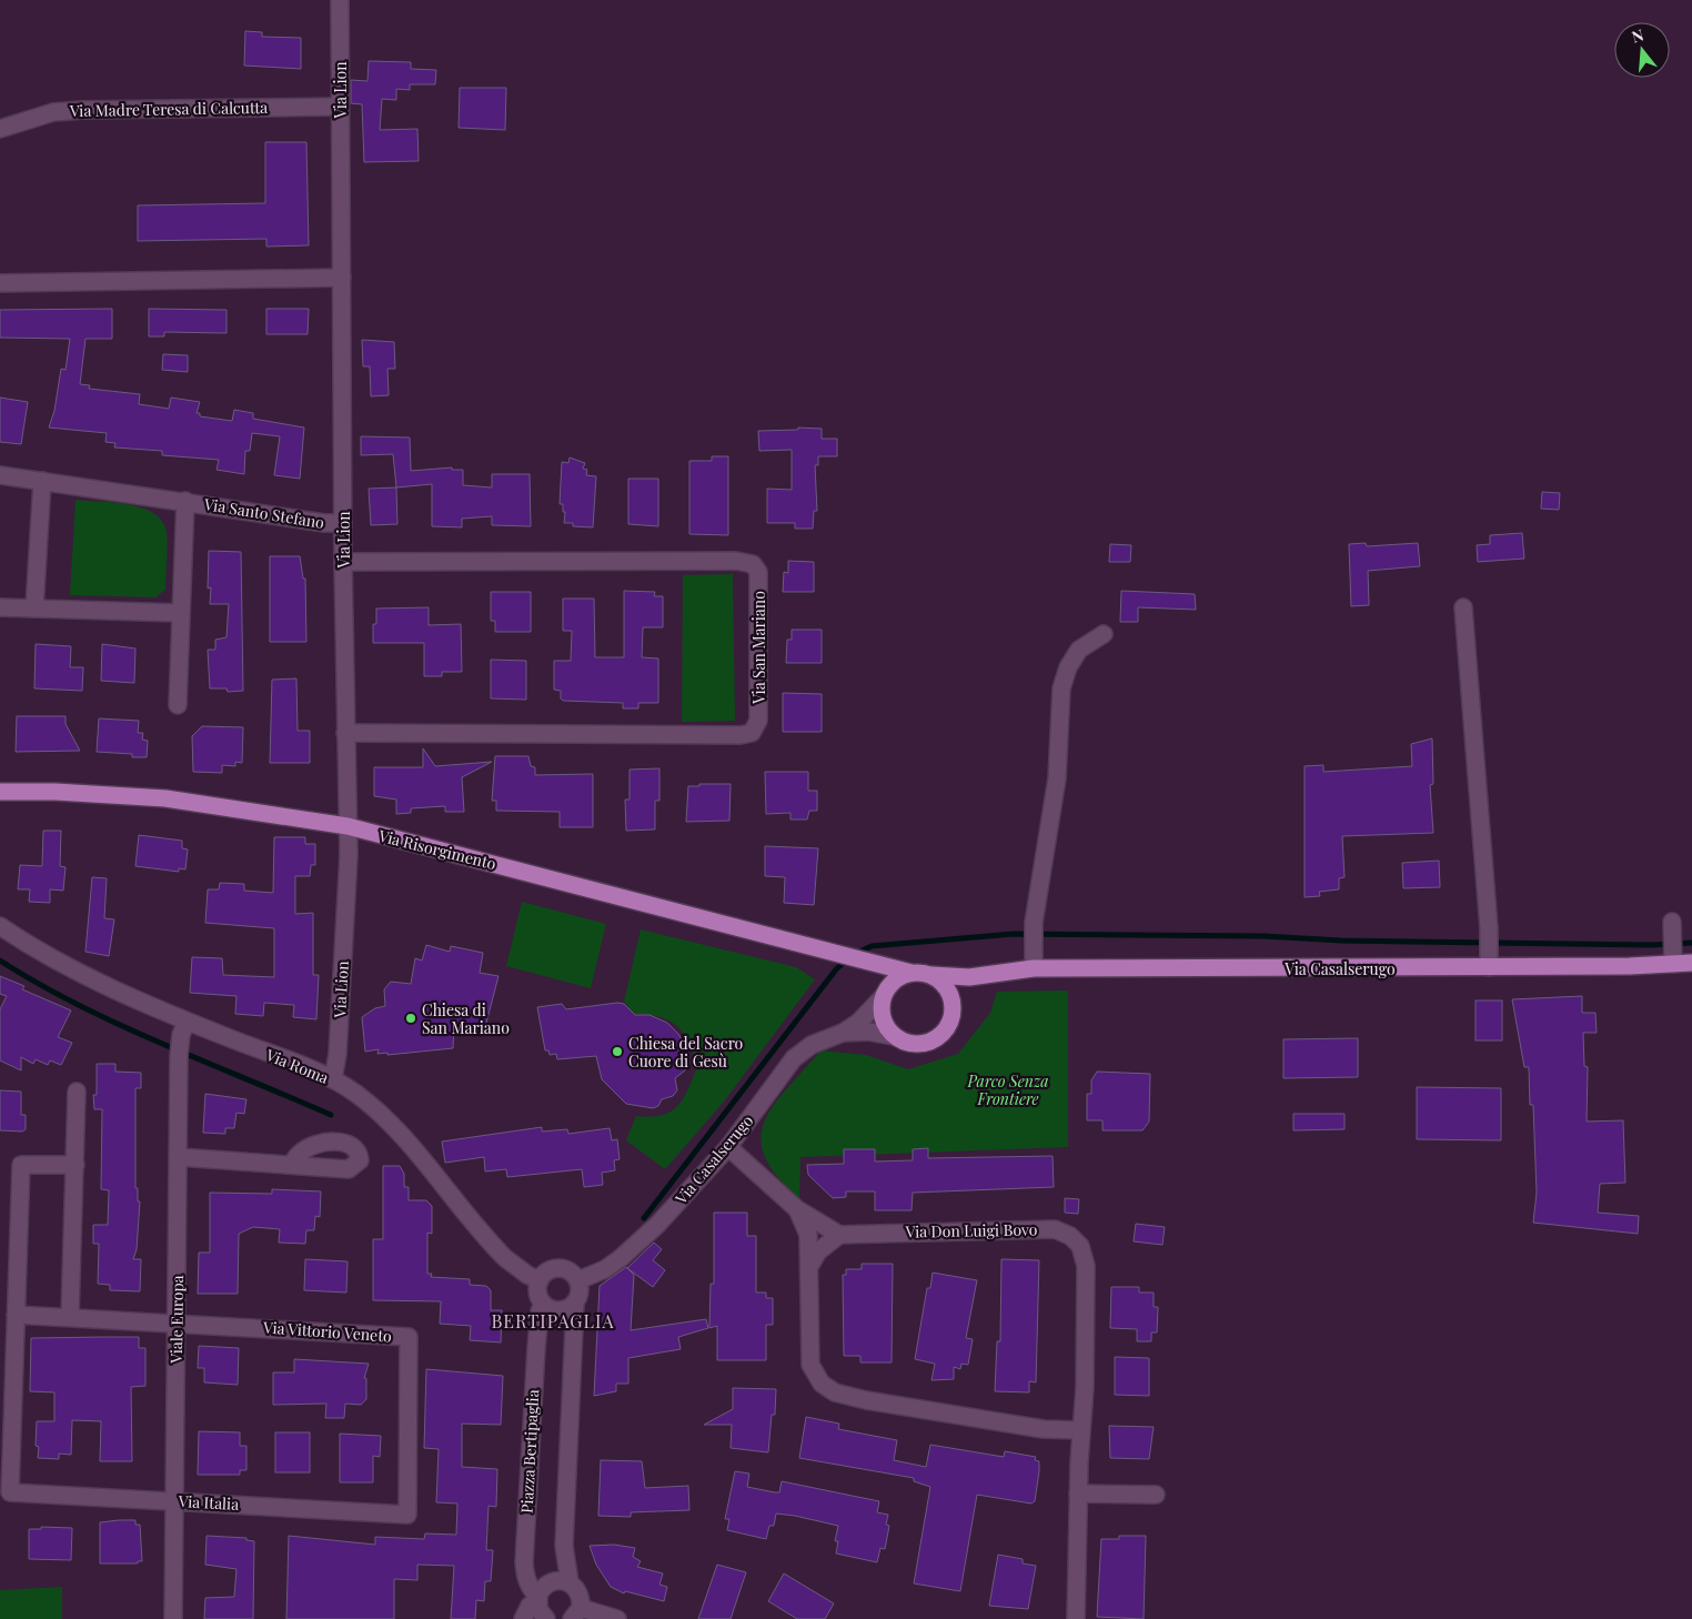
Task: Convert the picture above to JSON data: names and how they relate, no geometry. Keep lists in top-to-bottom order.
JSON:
{
  "streets": {
    "main road": ["Via Risorgimento", "Via Casalserugo"],
    "street": [
      "Via Lion",
      "Via Madre Teresa di Calcutta",
      "Via Santo Stefano",
      "Via San Mariano",
      "Via Roma",
      "Via Don Luigi Bovo",
      "Viale Europa",
      "Via Vittorio Veneto",
      "Piazza Bertipaglia",
      "Via Italia"
    ]
  },
  "crossings": [
    ["Via Lion", "Via Madre Teresa di Calcutta"],
    ["Via Lion", "Via Santo Stefano"],
    ["Via Lion", "Via San Mariano"],
    ["Via Lion", "Via Risorgimento"],
    ["Via Lion", "Via Roma"],
    ["Via Risorgimento", "Via Casalserugo"],
    ["Via Casalserugo", "Via Roma"],
    ["Via Casalserugo", "Piazza Bertipaglia"],
    ["Via Roma", "Viale Europa"],
    ["Via Roma", "Piazza Bertipaglia"],
    ["Viale Europa", "Via Vittorio Veneto"],
    ["Viale Europa", "Via Italia"],
    ["Via Vittorio Veneto", "Via Italia"]
  ],
  "districts": ["BERTIPAGLIA"],
  "parks": ["Parco Senza Frontiere"],
  "places": ["Chiesa di San Mariano", "Chiesa del Sacro Cuore di Gesù"],
  "north": "top"
}
